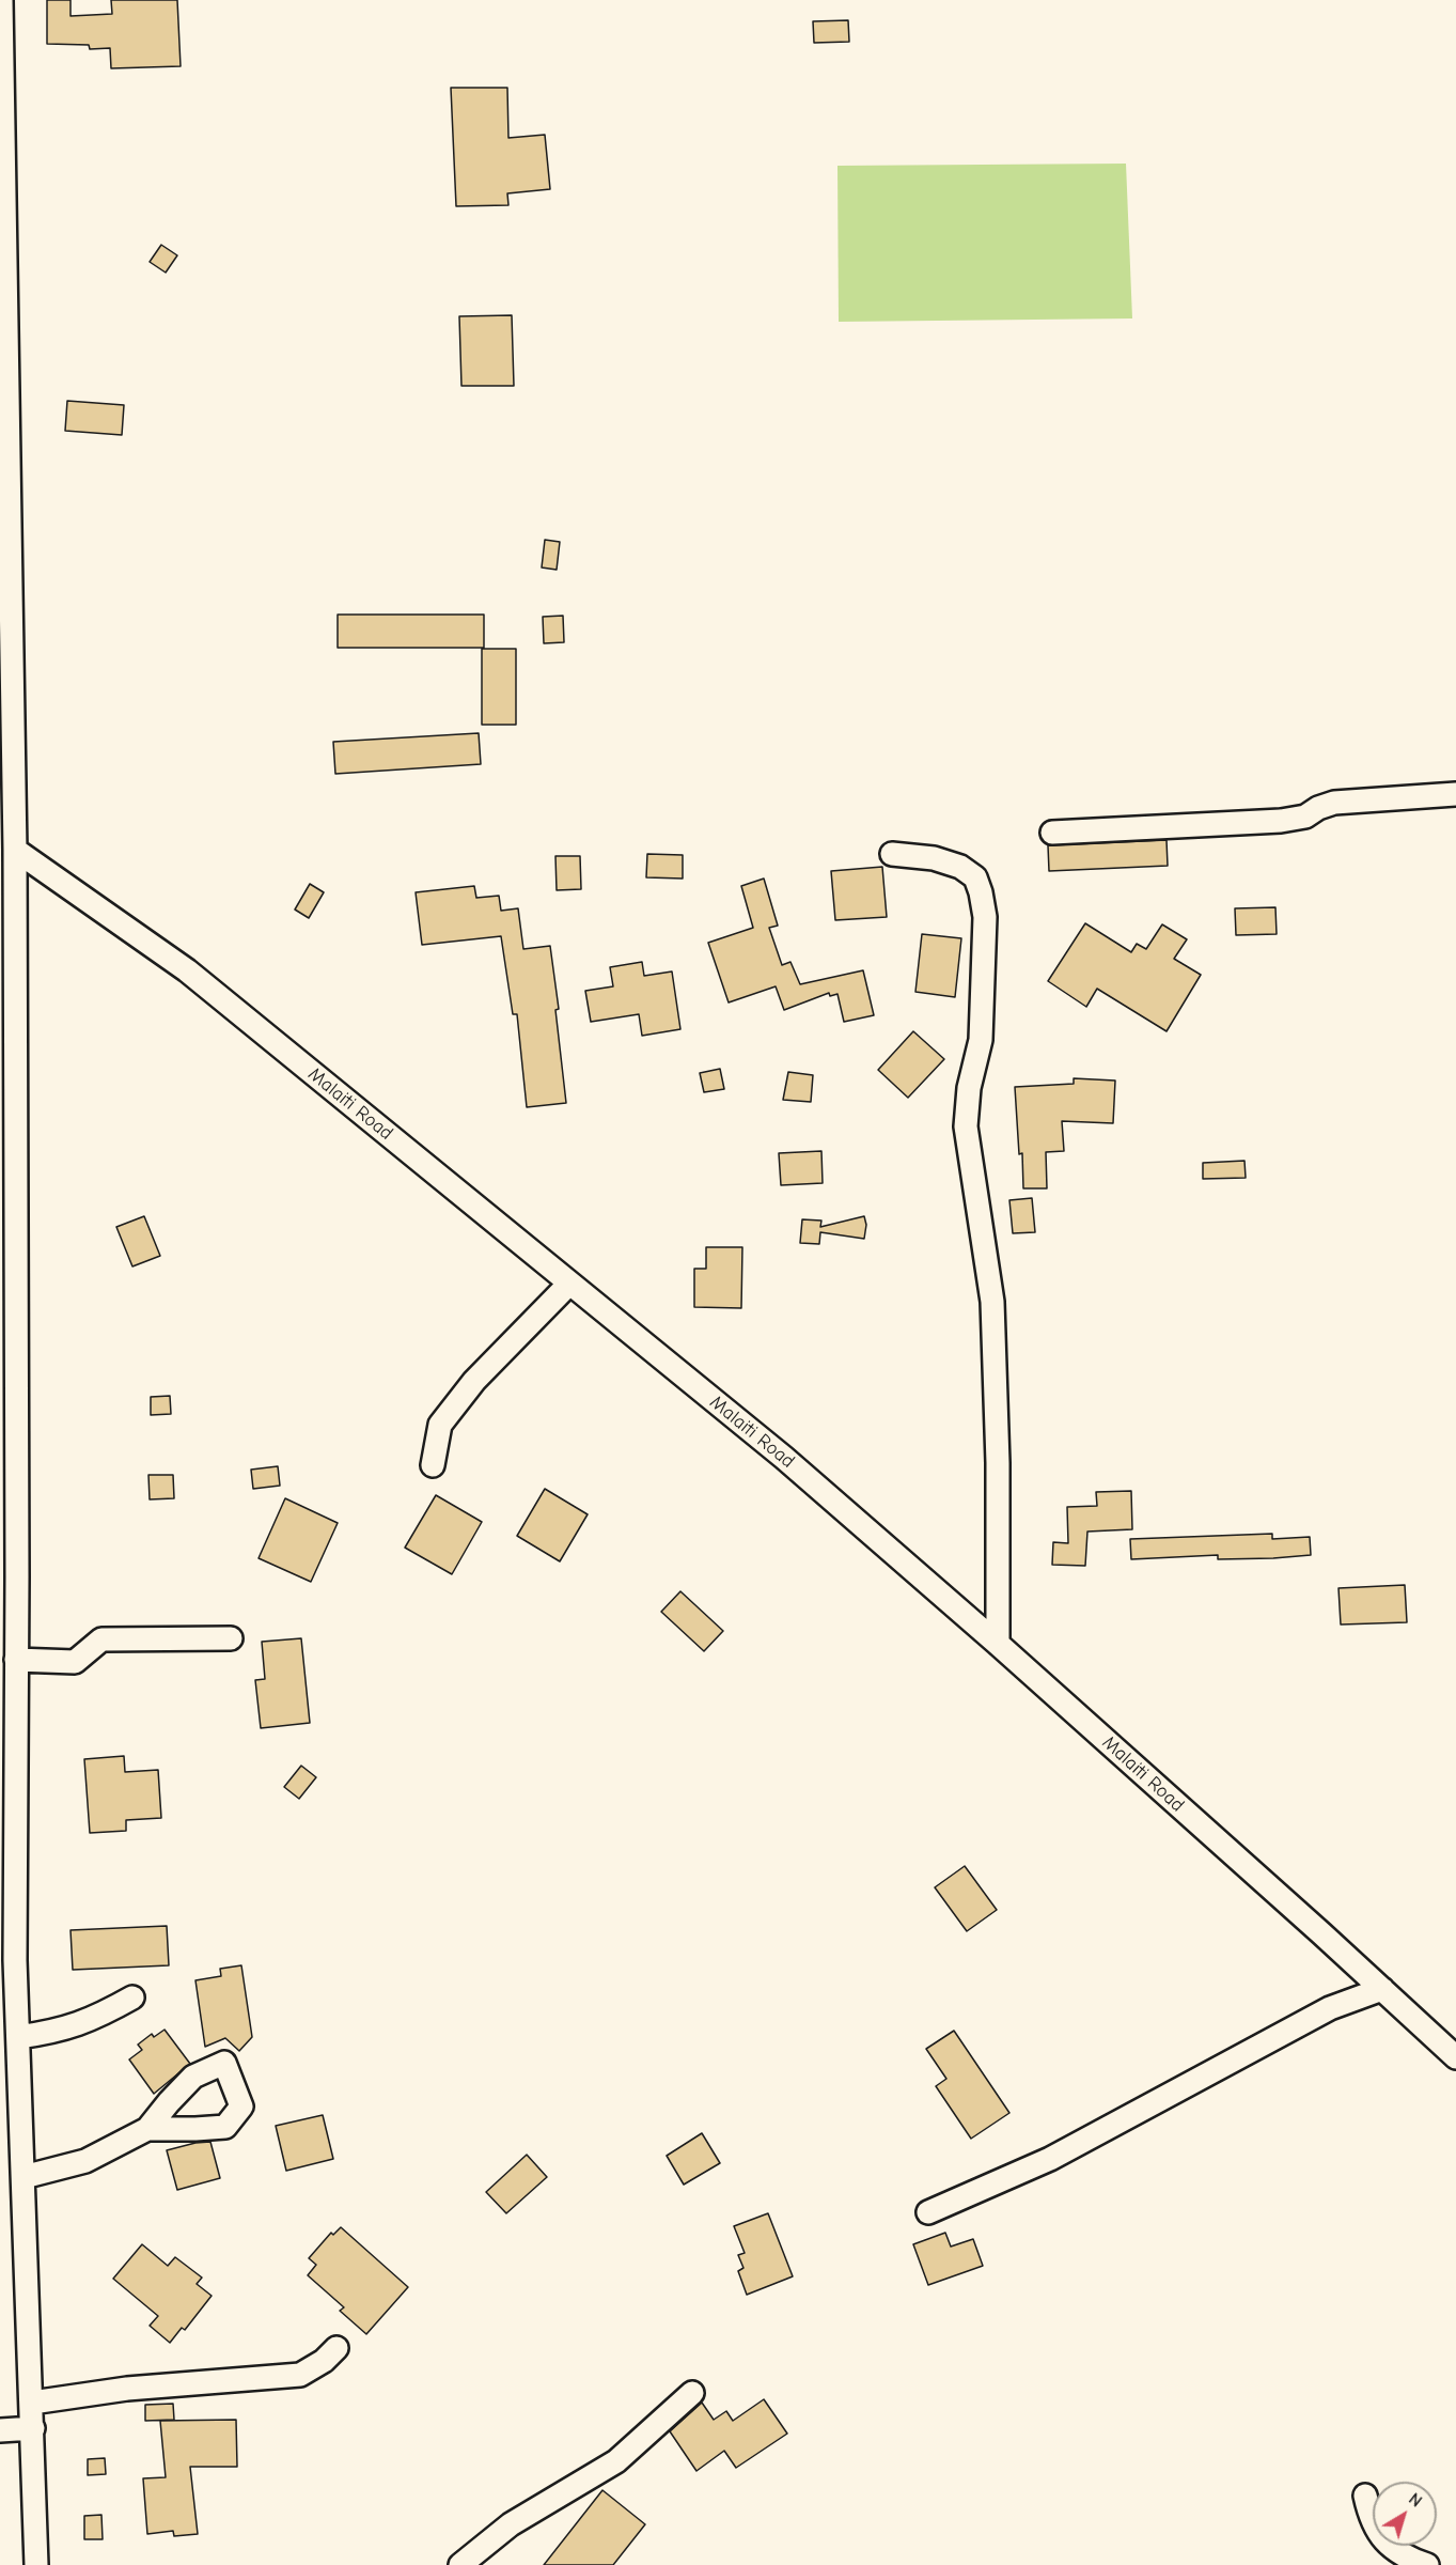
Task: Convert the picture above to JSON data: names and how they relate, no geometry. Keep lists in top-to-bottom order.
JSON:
{
  "streets": {
    "street": ["Malaiti Road"]
  },
  "north": "top right"
}
